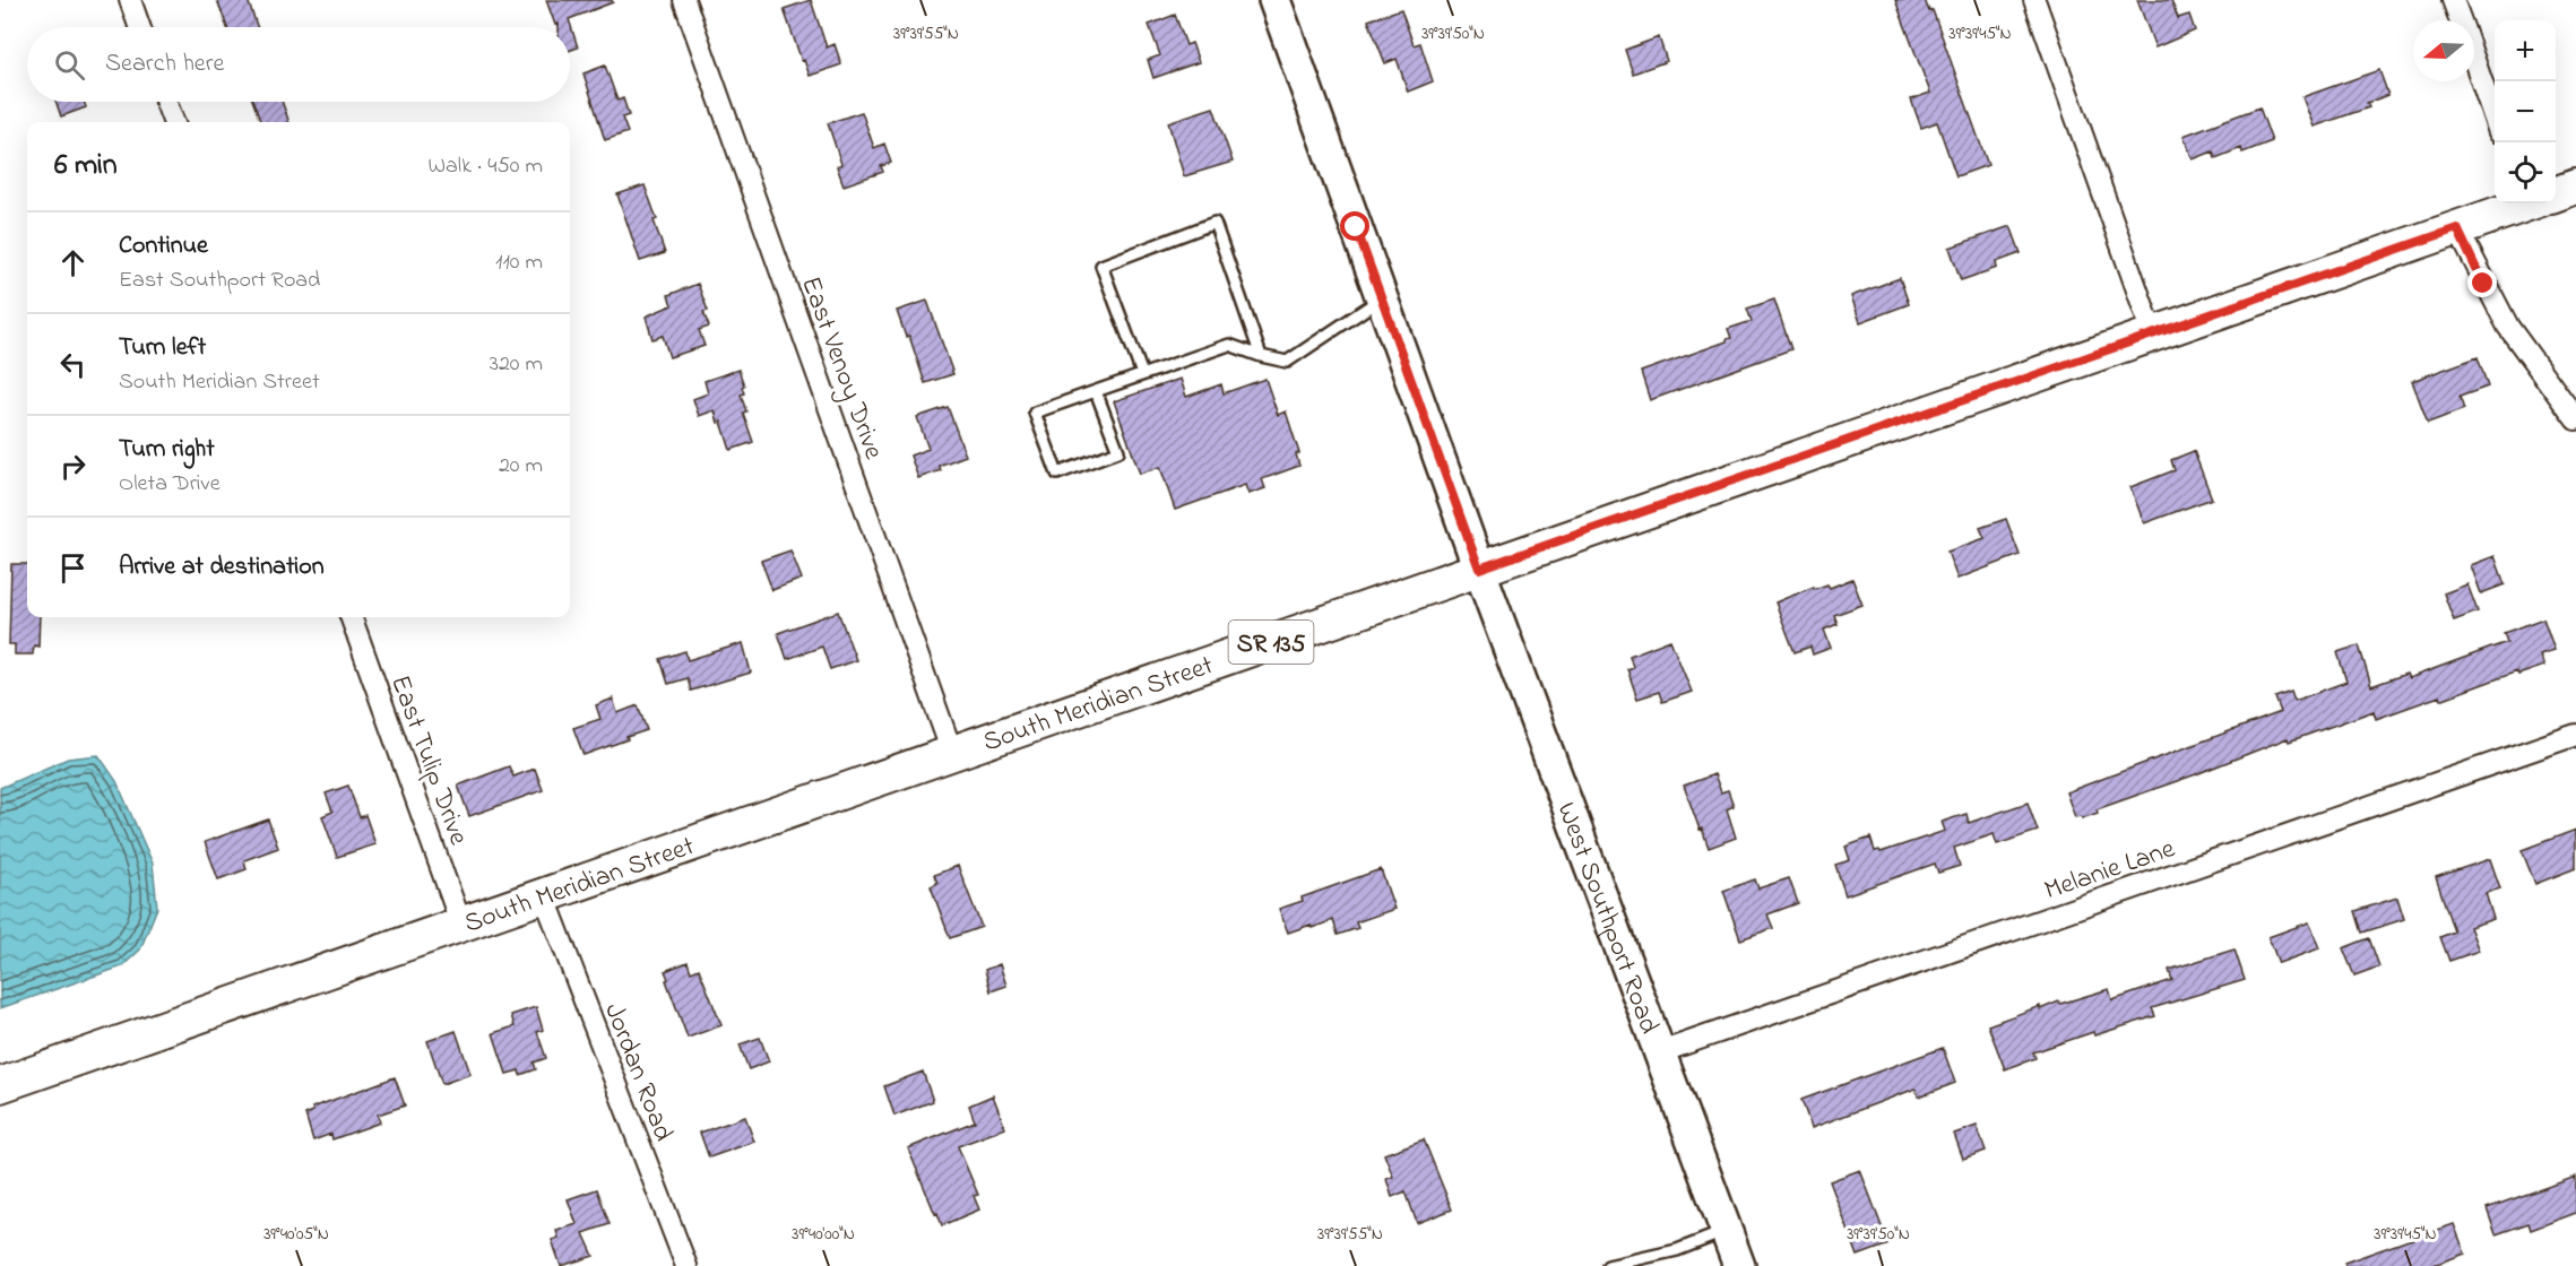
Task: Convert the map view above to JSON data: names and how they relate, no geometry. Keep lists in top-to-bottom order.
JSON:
{
  "streets": {
    "main road": ["SR 135", "South Meridian Street", "West Southport Road"],
    "street": [
      "East Venoy Drive",
      "East Tulip Drive",
      "Melanie Lane",
      "Jordan Road"
    ]
  },
  "crossings": [
    ["East Venoy Drive", "South Meridian Street"],
    ["South Meridian Street", "East Tulip Drive"],
    ["South Meridian Street", "West Southport Road"],
    ["South Meridian Street", "Jordan Road"],
    ["Melanie Lane", "West Southport Road"]
  ],
  "north": "left",
  "page": {
    "map_buttons": ["+", "−"],
    "search": "Search here",
    "heading": ["6 min", "Walk · 450 m"],
    "list": [
      ["Continue", "East Southport Road", "110 m"],
      ["Turn left", "South Meridian Street", "320 m"],
      ["Turn right", "Oleta Drive", "20 m"],
      "Arrive at destination"
    ]
  },
  "coordinates": [
    "39°39'55\"N",
    "39°39'50\"N",
    "39°39'45\"N",
    "39°40'05\"N",
    "39°40'00\"N"
  ]
}
